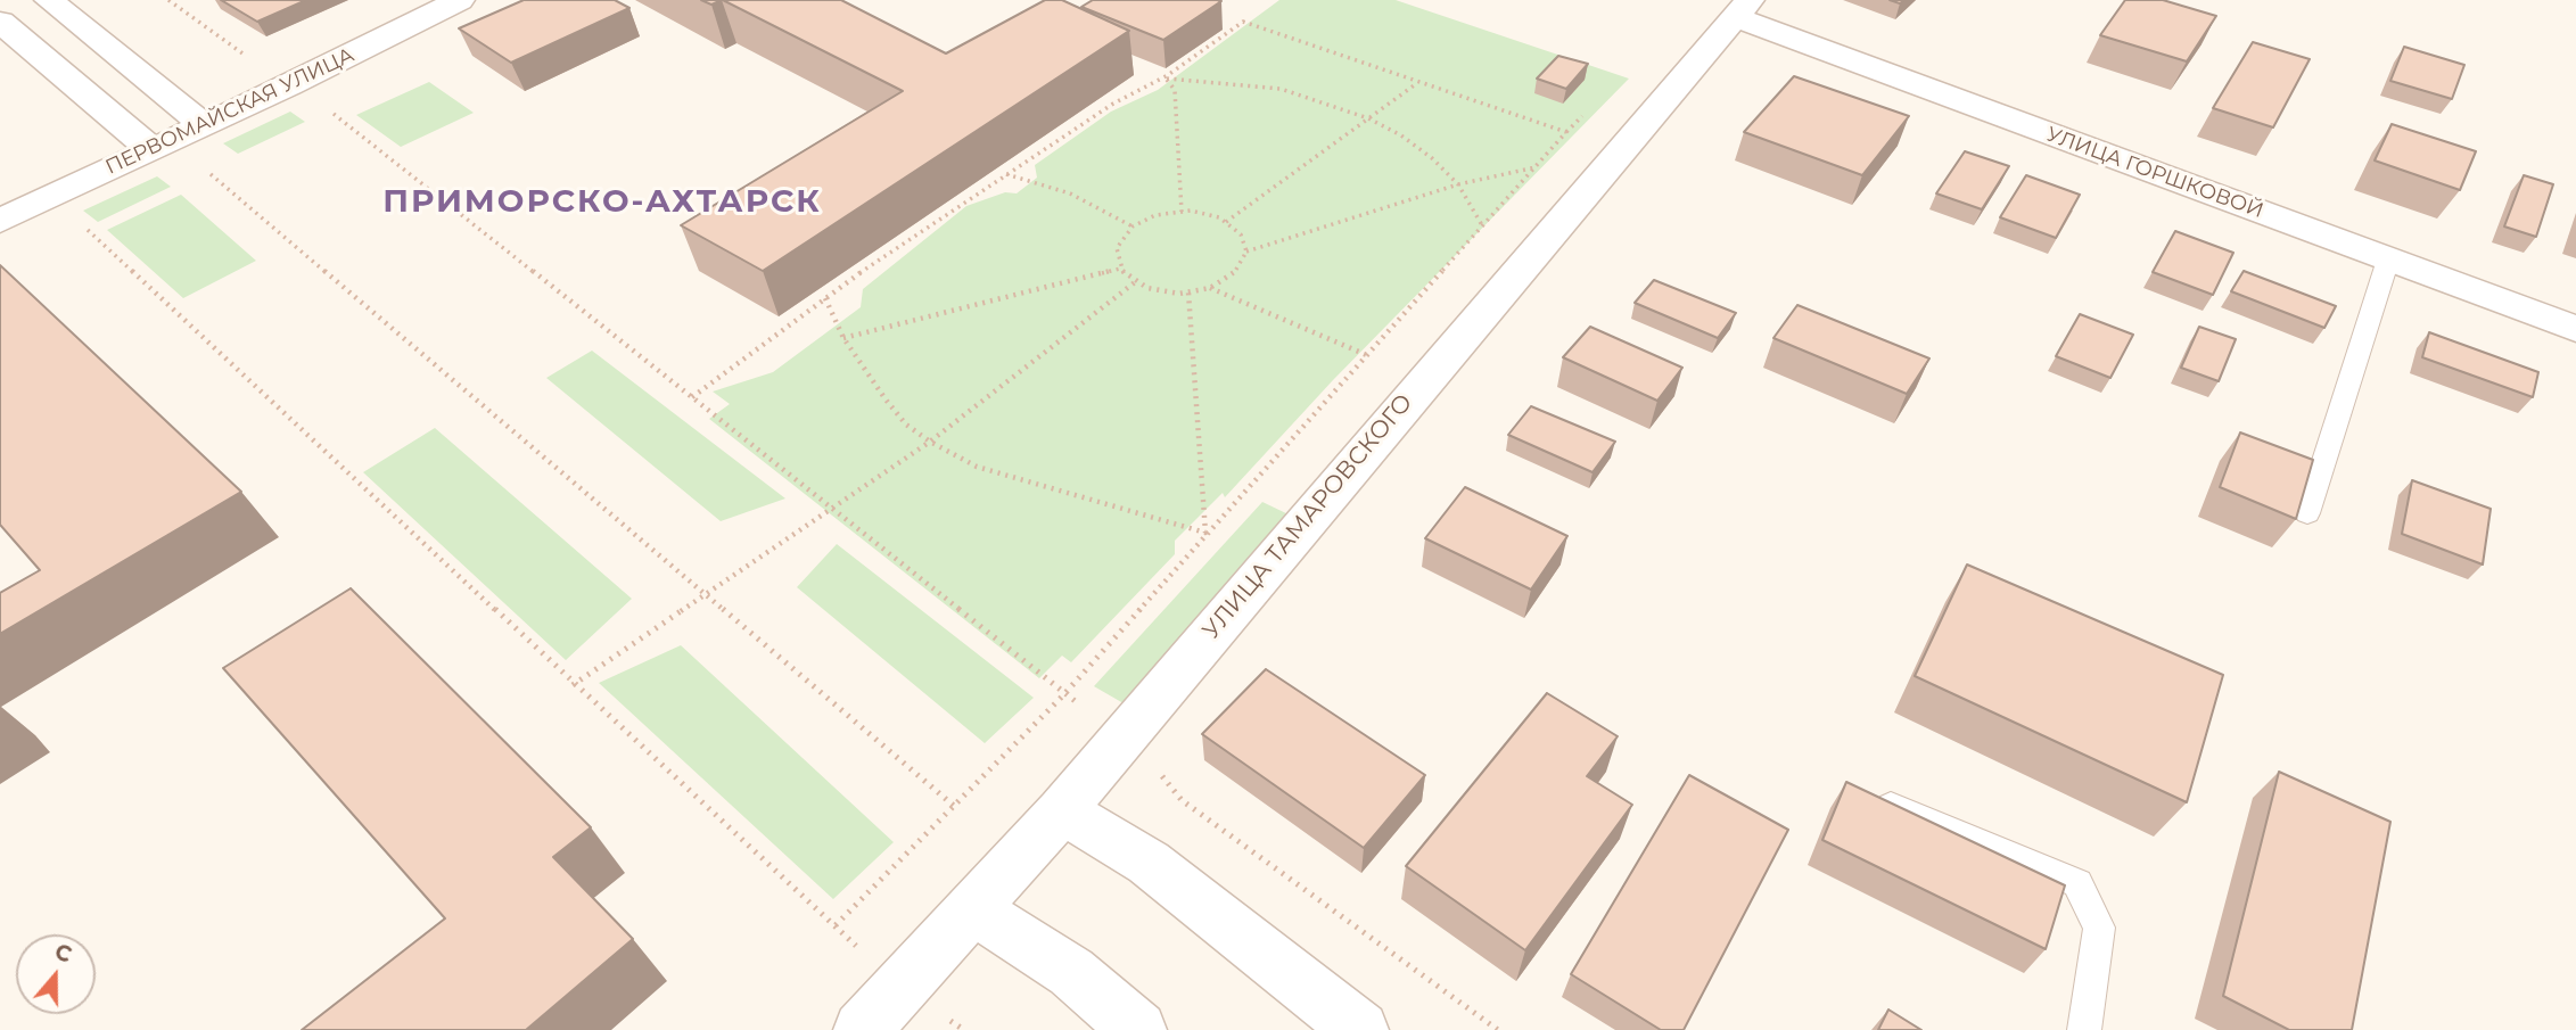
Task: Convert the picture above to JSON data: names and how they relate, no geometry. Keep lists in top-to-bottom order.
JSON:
{
  "streets": {
    "street": ["ПЕРВОМАЙСКАЯ УЛИЦА", "УЛИЦА ГОРШКОВОЙ", "УЛИЦА ТАМАРОВСКОГО"]
  },
  "crossings": [
    ["УЛИЦА ГОРШКОВОЙ", "УЛИЦА ТАМАРОВСКОГО"]
  ],
  "districts": ["ПРИМОРСКО-АХТАРСК"],
  "north": "top"
}
